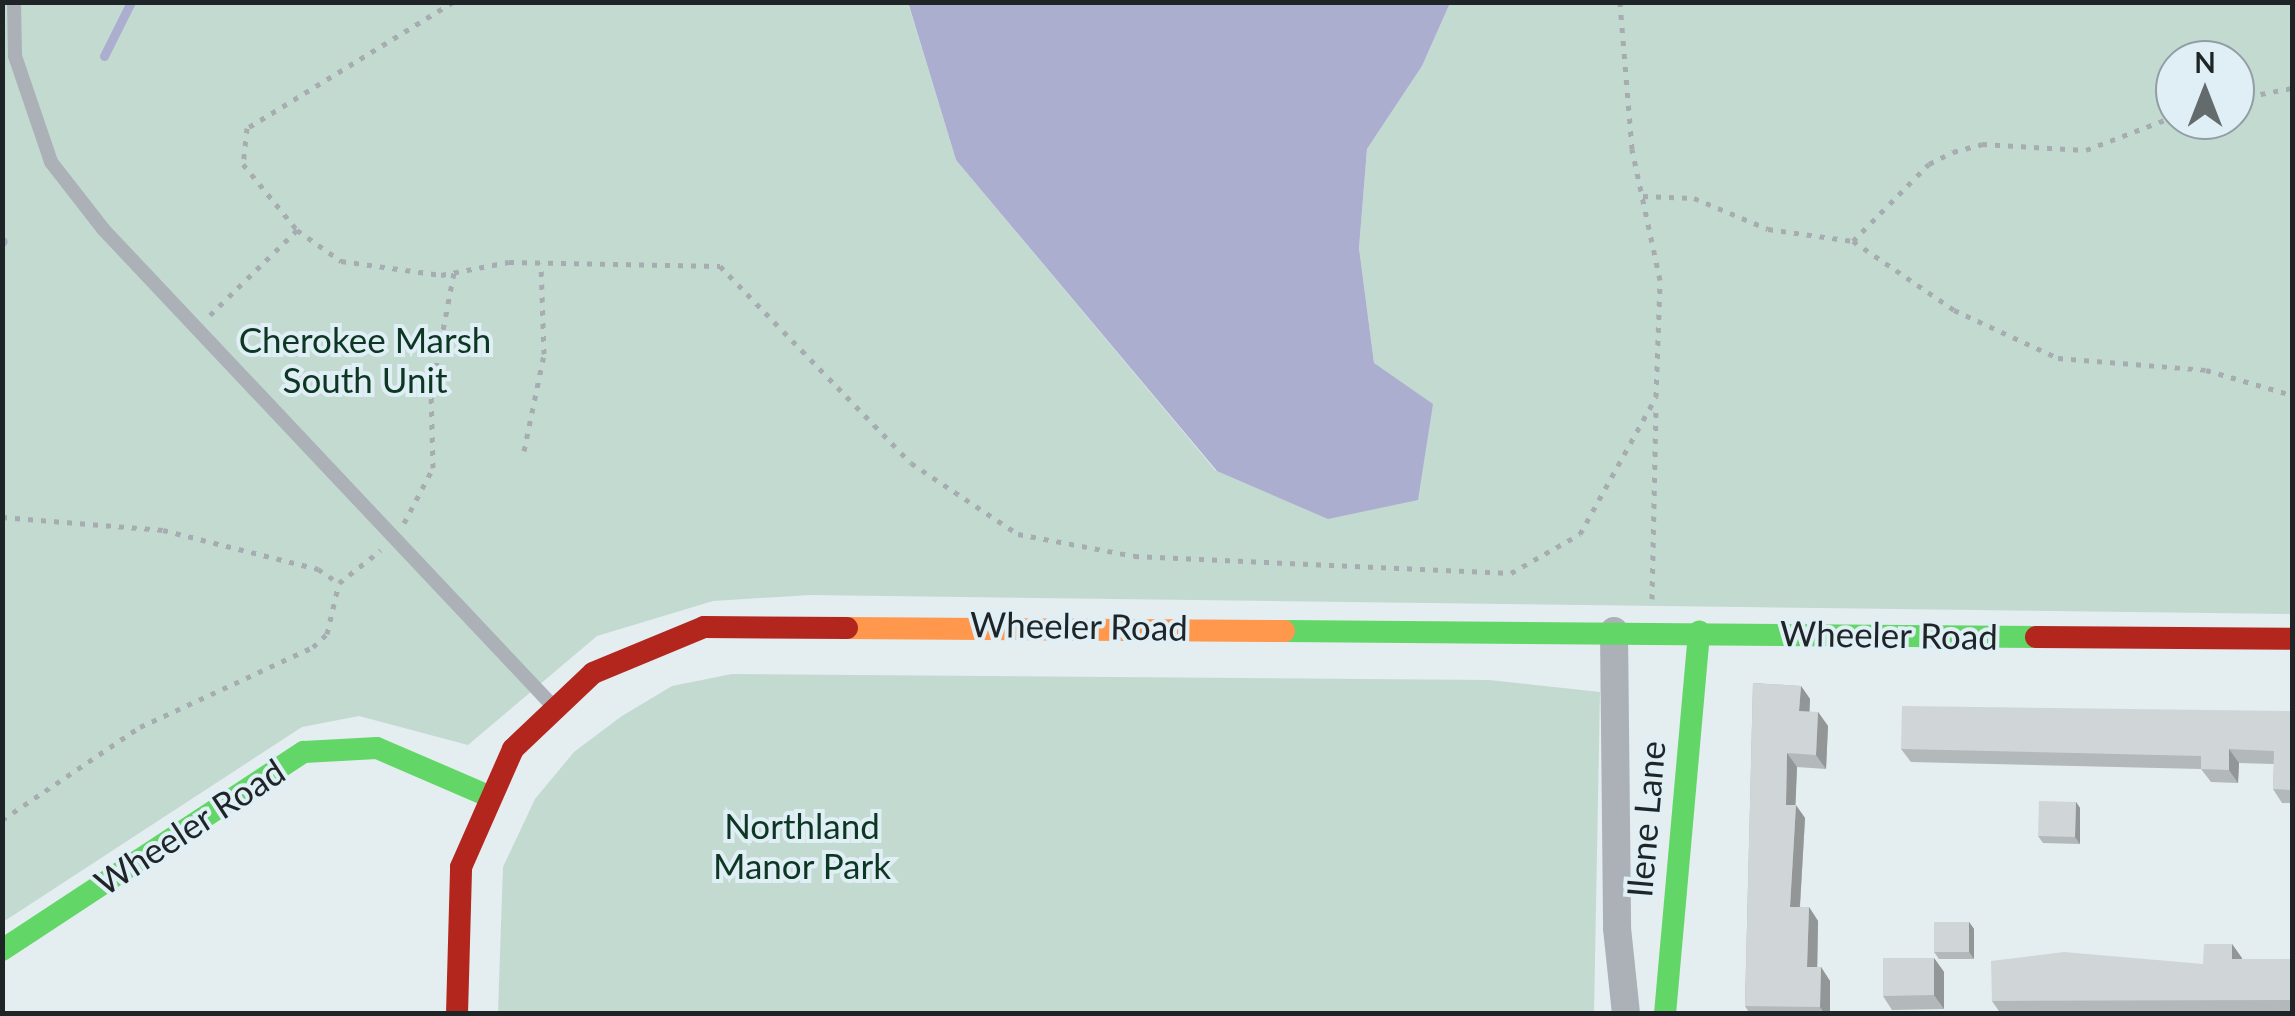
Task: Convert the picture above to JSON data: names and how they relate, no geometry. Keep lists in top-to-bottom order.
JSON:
{
  "streets": {
    "street": ["Wheeler Road", "Ilene Lane"]
  },
  "crossings": [
    ["Wheeler Road", "Ilene Lane"]
  ],
  "parks": ["Cherokee Marsh South Unit", "Northland Manor Park"],
  "north": "top"
}
